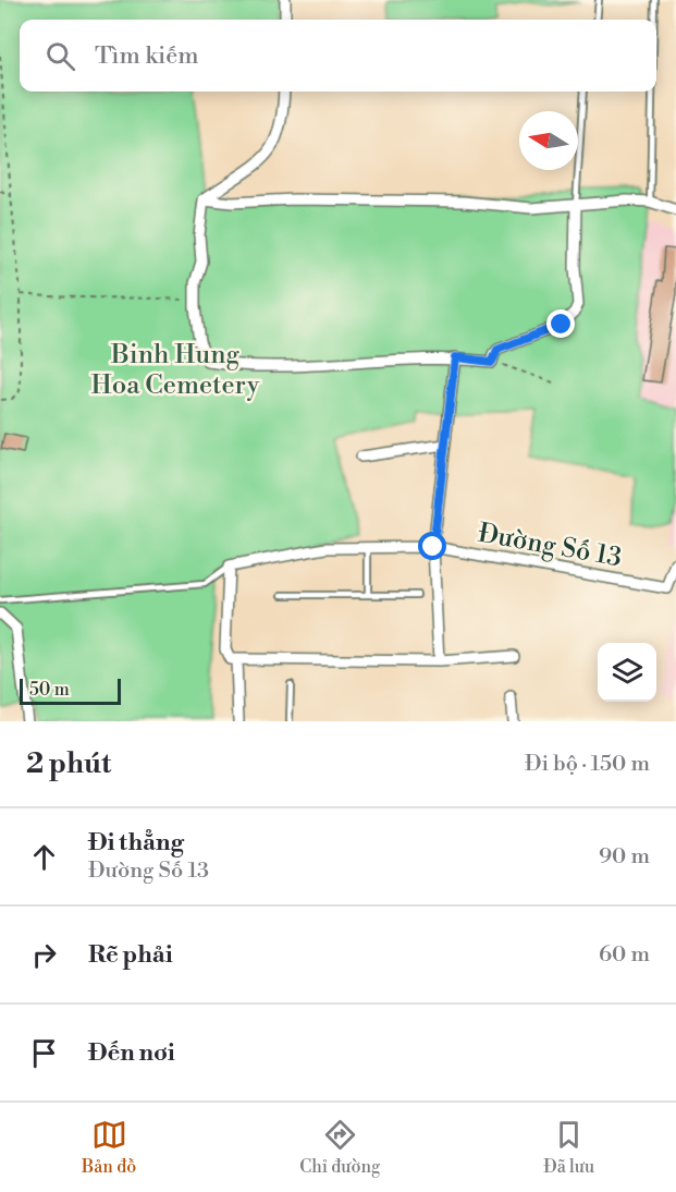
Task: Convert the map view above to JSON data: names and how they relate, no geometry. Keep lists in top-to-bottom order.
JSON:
{
  "streets": {
    "street": ["Đường Số 13"]
  },
  "parks": ["Binh Hung Hoa Cemetery"],
  "scale_bar": "50 m",
  "north": "left",
  "page": {
    "search": "Tìm kiếm",
    "scale": "50 m",
    "heading": ["2 phút", "Đi bộ · 150 m"],
    "list": [
      ["Đi thẳng", "Đường Số 13", "90 m"],
      ["Rẽ phải", "60 m"],
      "Đến nơi"
    ],
    "nav": ["Bản đồ", "Chỉ đường", "Đã lưu"]
  }
}
